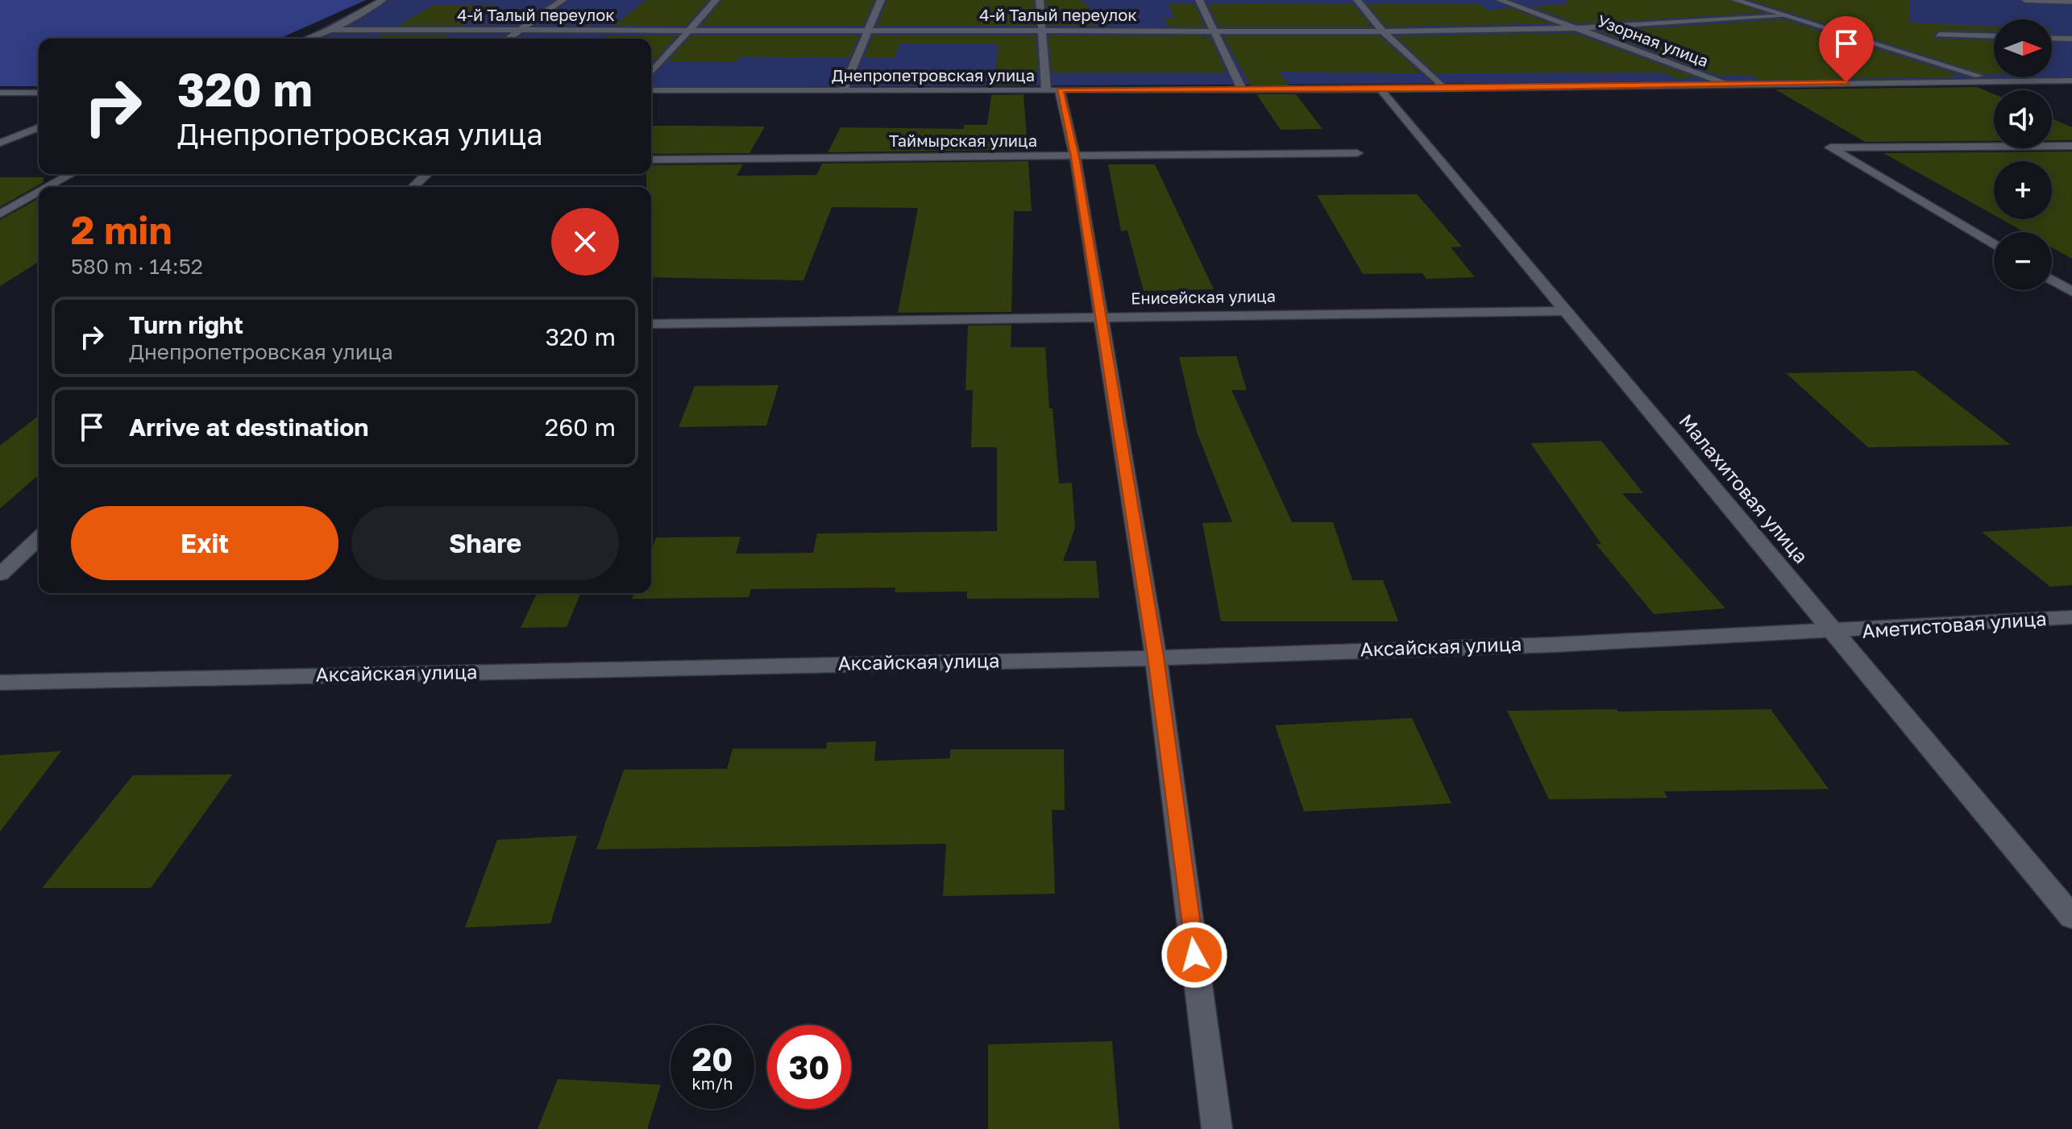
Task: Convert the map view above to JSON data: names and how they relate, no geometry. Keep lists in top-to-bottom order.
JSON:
{
  "streets": {
    "street": [
      "4-й Талый переулок",
      "Узорная улица",
      "Днепропетровская улица",
      "Таймырская улица",
      "Енисейская улица",
      "Малахитовая улица",
      "Аметистовая улица",
      "Аксайская улица"
    ]
  },
  "crossings": [
    ["4-й Талый переулок", "Узорная улица"],
    ["Узорная улица", "Днепропетровская улица"],
    ["Днепропетровская улица", "Малахитовая улица"],
    ["Енисейская улица", "Малахитовая улица"],
    ["Малахитовая улица", "Аметистовая улица"],
    ["Малахитовая улица", "Аксайская улица"],
    ["Аметистовая улица", "Аксайская улица"]
  ],
  "north": "right",
  "page": {
    "map_buttons": ["+", "−"],
    "turn": ["320 m", "Днепропетровская улица"],
    "heading": ["2 min", "580 m · 14:52"],
    "list": [
      {
        "name": "Turn right",
        "note": "Днепропетровская улица",
        "value": "320 m"
      },
      {
        "name": "Arrive at destination",
        "value": "260 m"
      }
    ],
    "buttons": ["Exit", "Share"],
    "speed": "20 km/h",
    "limit": "30"
  }
}
